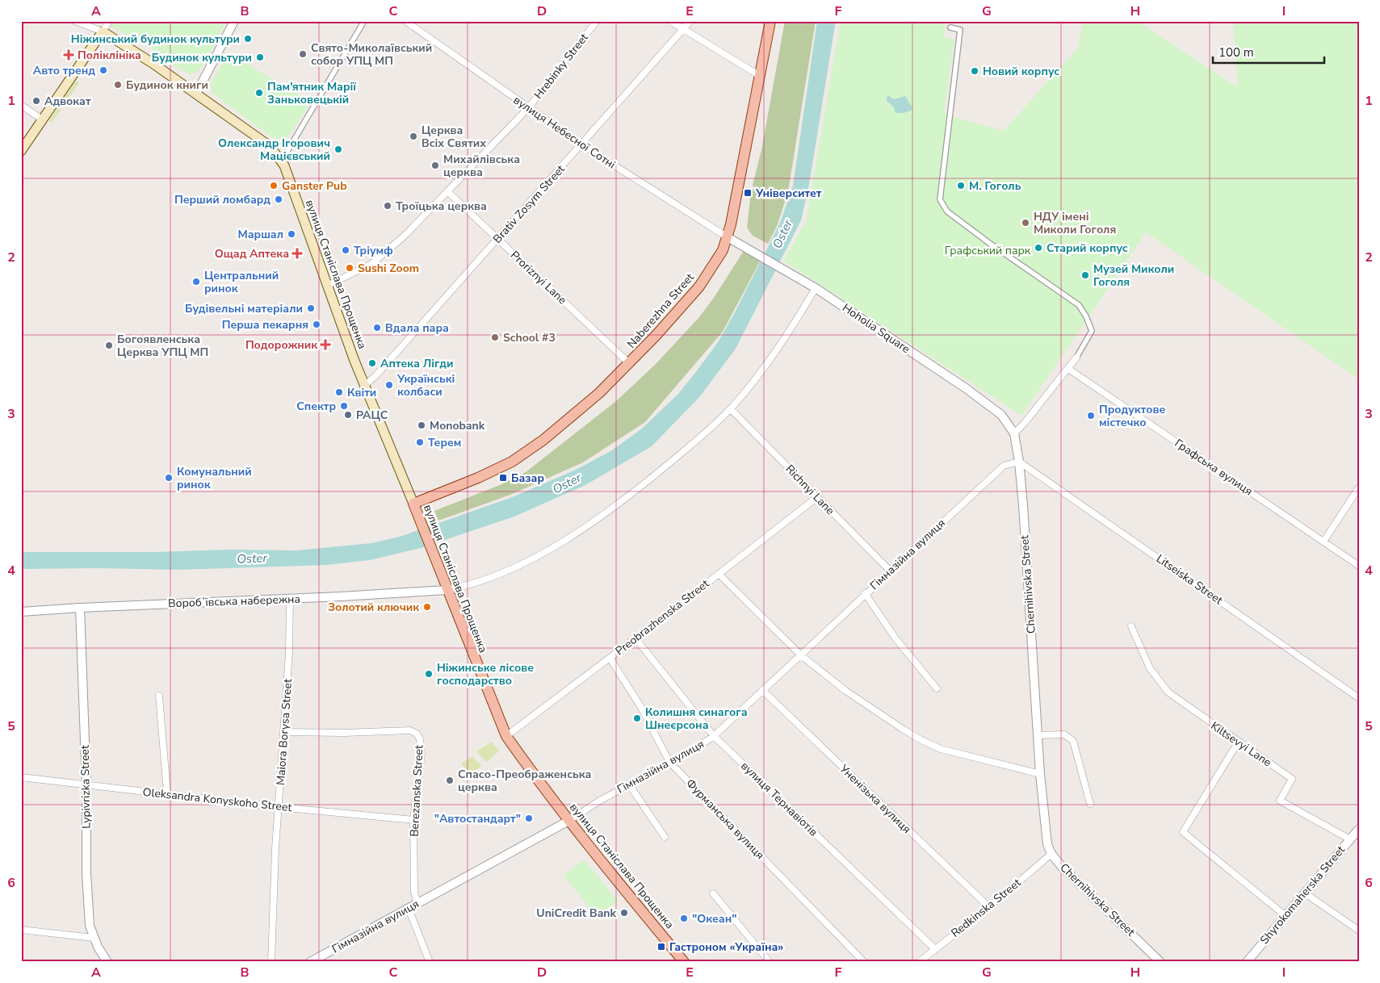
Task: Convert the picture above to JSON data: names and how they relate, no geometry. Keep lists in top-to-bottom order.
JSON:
{
  "streets": {
    "main road": ["вулиця Станіслава Прощенка", "Naberezhna Street"],
    "street": [
      "Hrebinky Street",
      "вулиця Небесної Сотні",
      "Brativ Zosym Street",
      "Proriznyi Lane",
      "Hoholia Square",
      "Графська вулиця",
      "Richnyi Lane",
      "Гімназійна вулиця",
      "Litseiska Street",
      "Chernihivska Street",
      "Воробʼївська набережна",
      "Preobrazhenska Street",
      "Maiora Borysa Street",
      "Kiltsevyi Lane",
      "Lypivrizka Street",
      "Berezanska Street",
      "вулиця Тернавіотів",
      "Уненізька вулиця",
      "Oleksandra Konyskoho Street",
      "Фурманська вулиця",
      "Shyrokomaherska Street",
      "Redkinska Street"
    ]
  },
  "crossings": [
    ["Hrebinky Street", "вулиця Небесної Сотні"],
    ["Hrebinky Street", "вулиця Станіслава Прощенка"],
    ["Hrebinky Street", "Proriznyi Lane"],
    ["вулиця Небесної Сотні", "Brativ Zosym Street"],
    ["вулиця Небесної Сотні", "Naberezhna Street"],
    ["вулиця Небесної Сотні", "Hoholia Square"],
    ["Brativ Zosym Street", "вулиця Станіслава Прощенка"],
    ["Brativ Zosym Street", "Proriznyi Lane"],
    ["вулиця Станіслава Прощенка", "Naberezhna Street"],
    ["вулиця Станіслава Прощенка", "Гімназійна вулиця"],
    ["вулиця Станіслава Прощенка", "Воробʼївська набережна"],
    ["вулиця Станіслава Прощенка", "Preobrazhenska Street"],
    ["Proriznyi Lane", "Naberezhna Street"],
    ["Naberezhna Street", "Hoholia Square"],
    ["Hoholia Square", "Chernihivska Street"],
    ["Richnyi Lane", "Гімназійна вулиця"],
    ["Richnyi Lane", "Preobrazhenska Street"],
    ["Гімназійна вулиця", "Litseiska Street"],
    ["Гімназійна вулиця", "Chernihivska Street"],
    ["Гімназійна вулиця", "Berezanska Street"],
    ["Гімназійна вулиця", "вулиця Тернавіотів"],
    ["Гімназійна вулиця", "Уненізька вулиця"],
    ["Гімназійна вулиця", "Фурманська вулиця"],
    ["Litseiska Street", "Chernihivska Street"],
    ["Chernihivska Street", "Redkinska Street"],
    ["Воробʼївська набережна", "Maiora Borysa Street"],
    ["Воробʼївська набережна", "Lypivrizka Street"],
    ["Preobrazhenska Street", "вулиця Тернавіотів"],
    ["Preobrazhenska Street", "Фурманська вулиця"],
    ["Maiora Borysa Street", "Berezanska Street"],
    ["Maiora Borysa Street", "Oleksandra Konyskoho Street"],
    ["Kiltsevyi Lane", "Shyrokomaherska Street"],
    ["Lypivrizka Street", "Oleksandra Konyskoho Street"],
    ["Berezanska Street", "Oleksandra Konyskoho Street"],
    ["вулиця Тернавіотів", "Redkinska Street"],
    ["Уненізька вулиця", "Redkinska Street"]
  ],
  "water": ["Oster"],
  "parks": ["Графський парк"],
  "places": {
    "other": [
      "Ніжинський будинок культури",
      "Свято-Миколаївський собор УПЦ МП",
      "Будинок культури",
      "Авто тренд",
      "Новий корпус",
      "Будинок книги",
      "Пам'ятник Марії Заньковецькій",
      "Адвокат",
      "Церква Всіх Святих",
      "Олександр Ігорович Мацієвський",
      "Михайлівська церква",
      "Ganster Pub",
      "М. Гоголь",
      "Перший ломбард",
      "Троїцька церква",
      "НДУ імені Миколи Гоголя",
      "Маршал",
      "Старий корпус",
      "Тріумф",
      "Sushi Zoom",
      "Музей Миколи Гоголя",
      "Центральний ринок",
      "Будівельні матеріали",
      "Перша пекарня",
      "Вдала пара",
      "School #3",
      "Богоявленська Церква УПЦ МП",
      "Аптека Лігди",
      "Українські колбаси",
      "Квіти",
      "Спектр",
      "РАЦС",
      "Продуктове містечко",
      "Monobank",
      "Терем",
      "Комунальний ринок",
      "Золотий ключик",
      "Ніжинське лісове господарство",
      "Колишня синагога Шнеєрсона",
      "Спасо-Преображенська церква",
      "\"Автостандарт\"",
      "UniCredit Bank",
      "\"Океан\""
    ],
    "health": ["Поліклініка", "Ощад Аптека", "Подорожник"],
    "transit": ["Університет", "Базар", "Гастроном «Україна»"]
  },
  "scale_bar": "100 m",
  "grid": {
    "columns": [
      "A",
      "B",
      "C",
      "D",
      "E",
      "F",
      "G",
      "H",
      "I"
    ],
    "rows": [
      "1",
      "2",
      "3",
      "4",
      "5",
      "6"
    ]
  }
}
